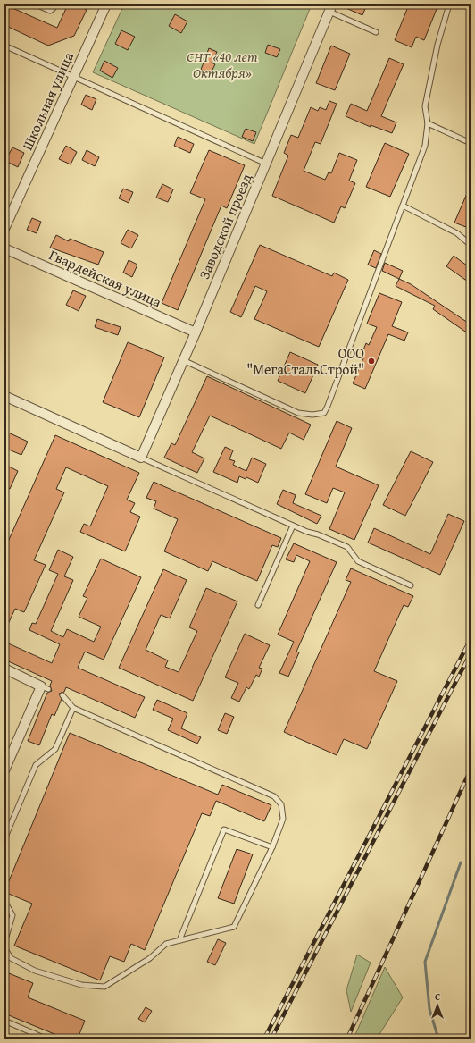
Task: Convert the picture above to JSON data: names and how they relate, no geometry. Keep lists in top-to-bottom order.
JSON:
{
  "streets": {
    "street": ["Школьная улица", "Заводской проезд", "Гвардейская улица"]
  },
  "crossings": [
    ["Заводской проезд", "Гвардейская улица"]
  ],
  "parks": ["СНТ «40 лет Октября»"],
  "places": ["ООО \"МегаСтальСтрой\""],
  "north": "top"
}
